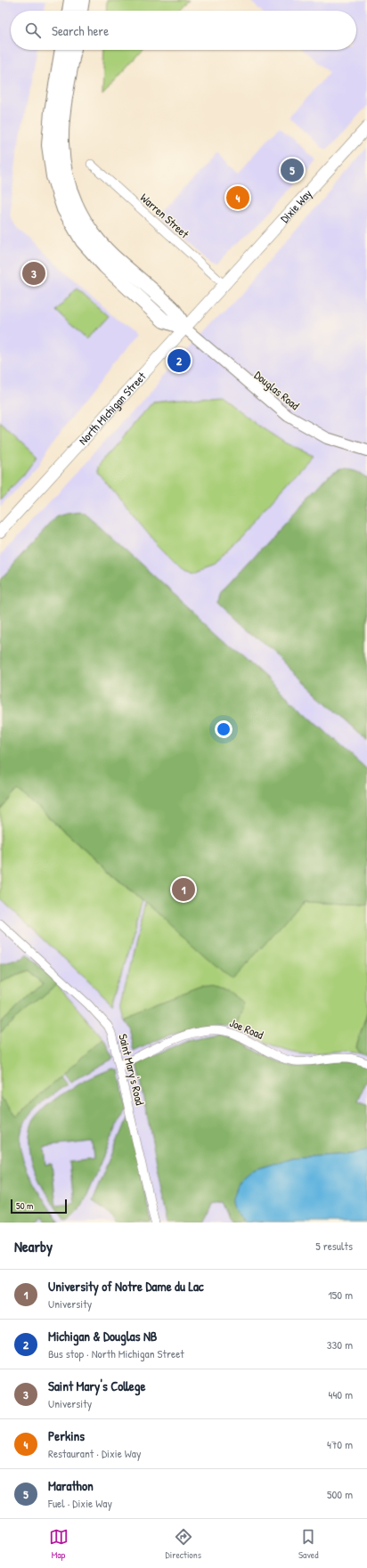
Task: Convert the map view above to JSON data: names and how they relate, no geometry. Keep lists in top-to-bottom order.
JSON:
{
  "streets": {
    "main road": ["Dixie Way", "North Michigan Street"],
    "street": [
      "Warren Street",
      "Douglas Road",
      "Joe Road",
      "Saint Mary's Road"
    ]
  },
  "crossings": [
    ["Dixie Way", "Warren Street"],
    ["Dixie Way", "North Michigan Street"],
    ["Warren Street", "North Michigan Street"],
    ["Douglas Road", "North Michigan Street"],
    ["Joe Road", "Saint Mary's Road"]
  ],
  "scale_bar": "50 m",
  "page": {
    "search": "Search here",
    "pins": [
      "5",
      "4",
      "3",
      "2",
      "1"
    ],
    "scale": "50 m",
    "heading": ["Nearby", "5 results"],
    "list": [
      {
        "mark": "1",
        "name": "University of Notre Dame du Lac",
        "note": "University",
        "value": "150 m"
      },
      {
        "mark": "2",
        "name": "Michigan & Douglas NB",
        "note": "Bus stop · North Michigan Street",
        "value": "330 m"
      },
      {
        "mark": "3",
        "name": "Saint Mary's College",
        "note": "University",
        "value": "440 m"
      },
      {
        "mark": "4",
        "name": "Perkins",
        "note": "Restaurant · Dixie Way",
        "value": "470 m"
      },
      {
        "mark": "5",
        "name": "Marathon",
        "note": "Fuel · Dixie Way",
        "value": "500 m"
      }
    ],
    "nav": ["Map", "Directions", "Saved"]
  }
}
